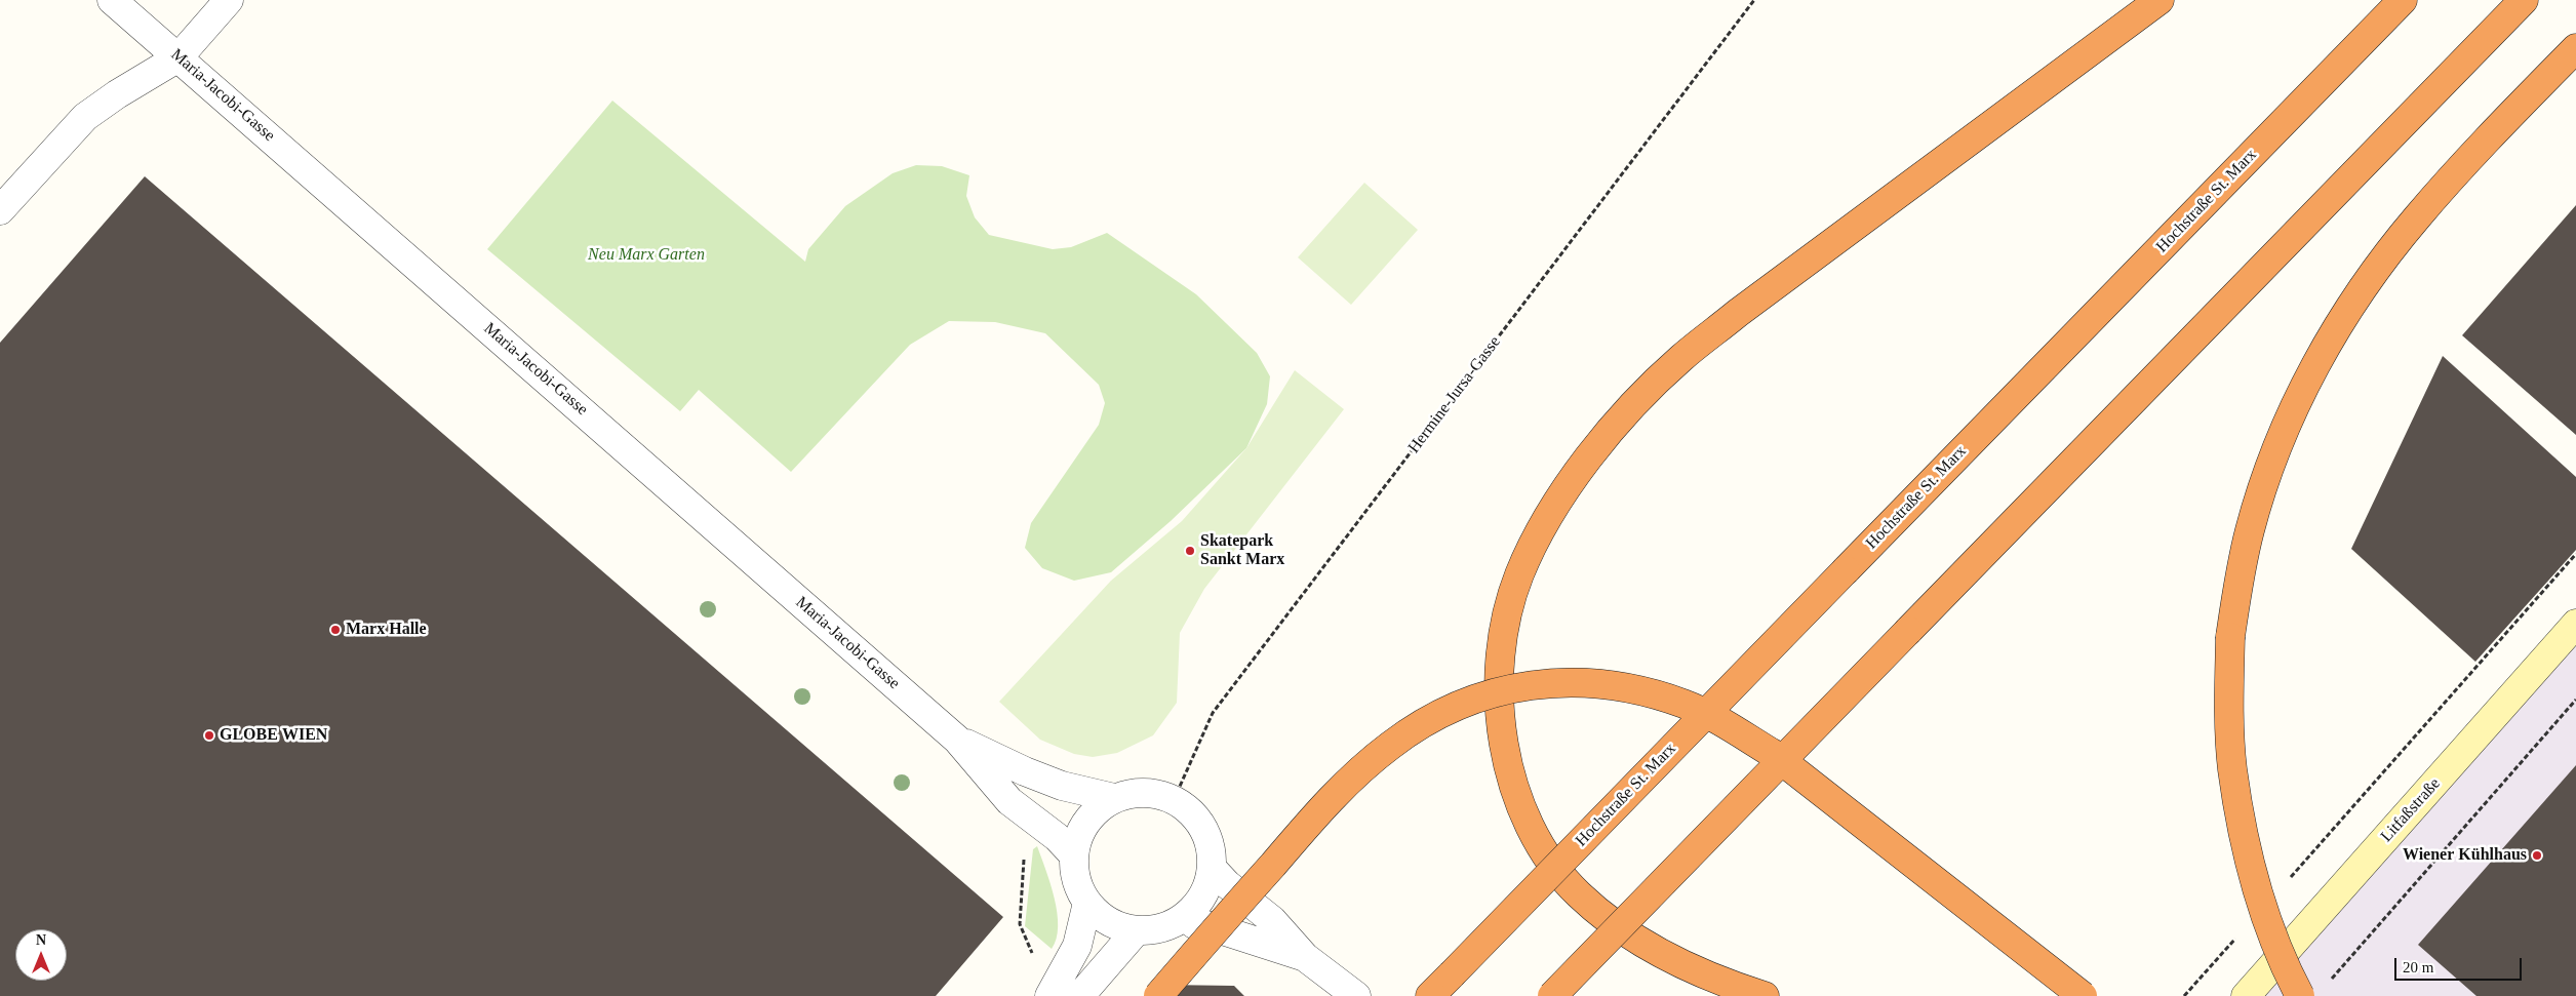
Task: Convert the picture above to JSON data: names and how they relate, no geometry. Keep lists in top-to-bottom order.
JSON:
{
  "streets": {
    "highway": ["Hochstraße St. Marx"],
    "main road": ["Litfaßstraße"],
    "street": ["Maria-Jacobi-Gasse"],
    "path": ["Hermine-Jursa-Gasse"]
  },
  "crossings": [
    ["Maria-Jacobi-Gasse", "Hermine-Jursa-Gasse"]
  ],
  "parks": ["Neu Marx Garten"],
  "places": [
    "Skatepark Sankt Marx",
    "Marx Halle",
    "GLOBE WIEN",
    "Wiener Kühlhaus"
  ],
  "scale_bar": "20 m",
  "north": "top"
}
